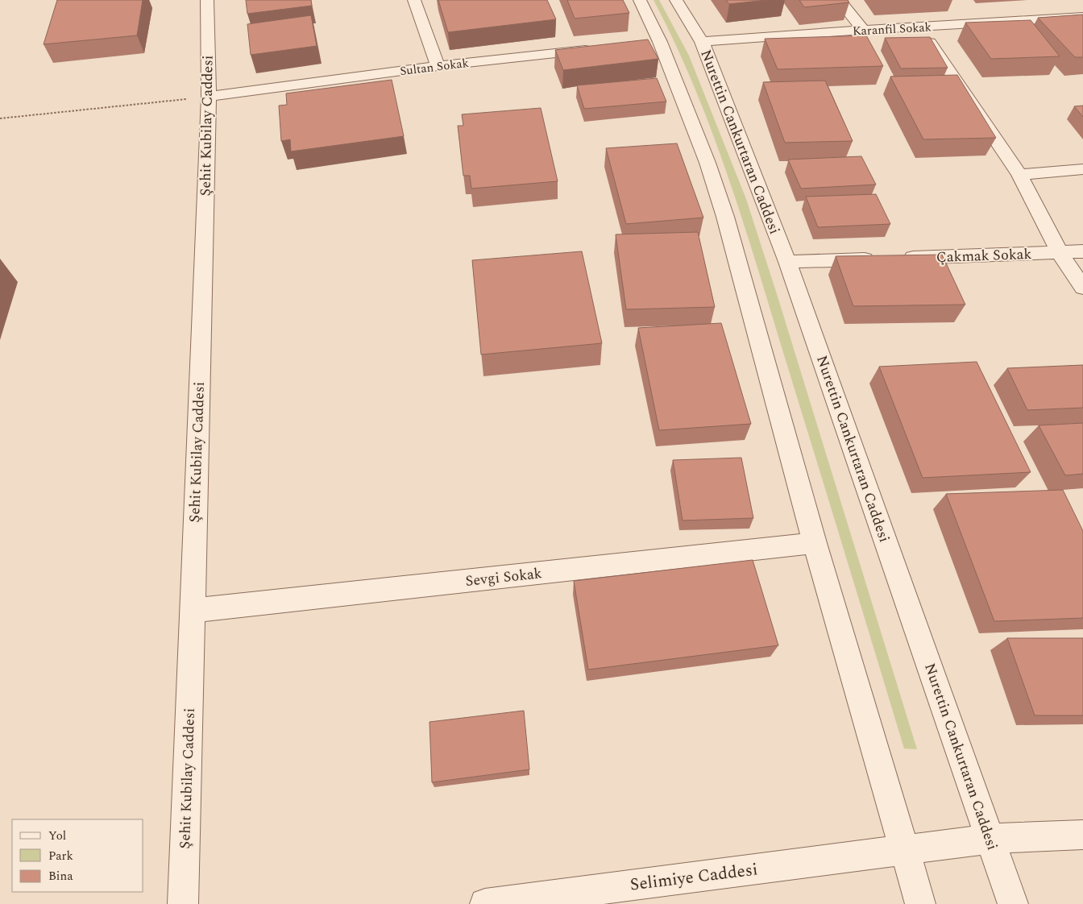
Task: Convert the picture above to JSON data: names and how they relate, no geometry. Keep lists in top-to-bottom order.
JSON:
{
  "streets": {
    "street": [
      "Karanfil Sokak",
      "Sultan Sokak",
      "Şehit Kubilay Caddesi",
      "Nurettin Cankurtaran Caddesi",
      "Çakmak Sokak",
      "Sevgi Sokak",
      "Selimiye Caddesi"
    ]
  },
  "crossings": [
    ["Karanfil Sokak", "Nurettin Cankurtaran Caddesi"],
    ["Sultan Sokak", "Şehit Kubilay Caddesi"],
    ["Şehit Kubilay Caddesi", "Sevgi Sokak"],
    ["Nurettin Cankurtaran Caddesi", "Çakmak Sokak"],
    ["Nurettin Cankurtaran Caddesi", "Selimiye Caddesi"]
  ],
  "legend": ["Yol", "Park", "Bina"]
}
